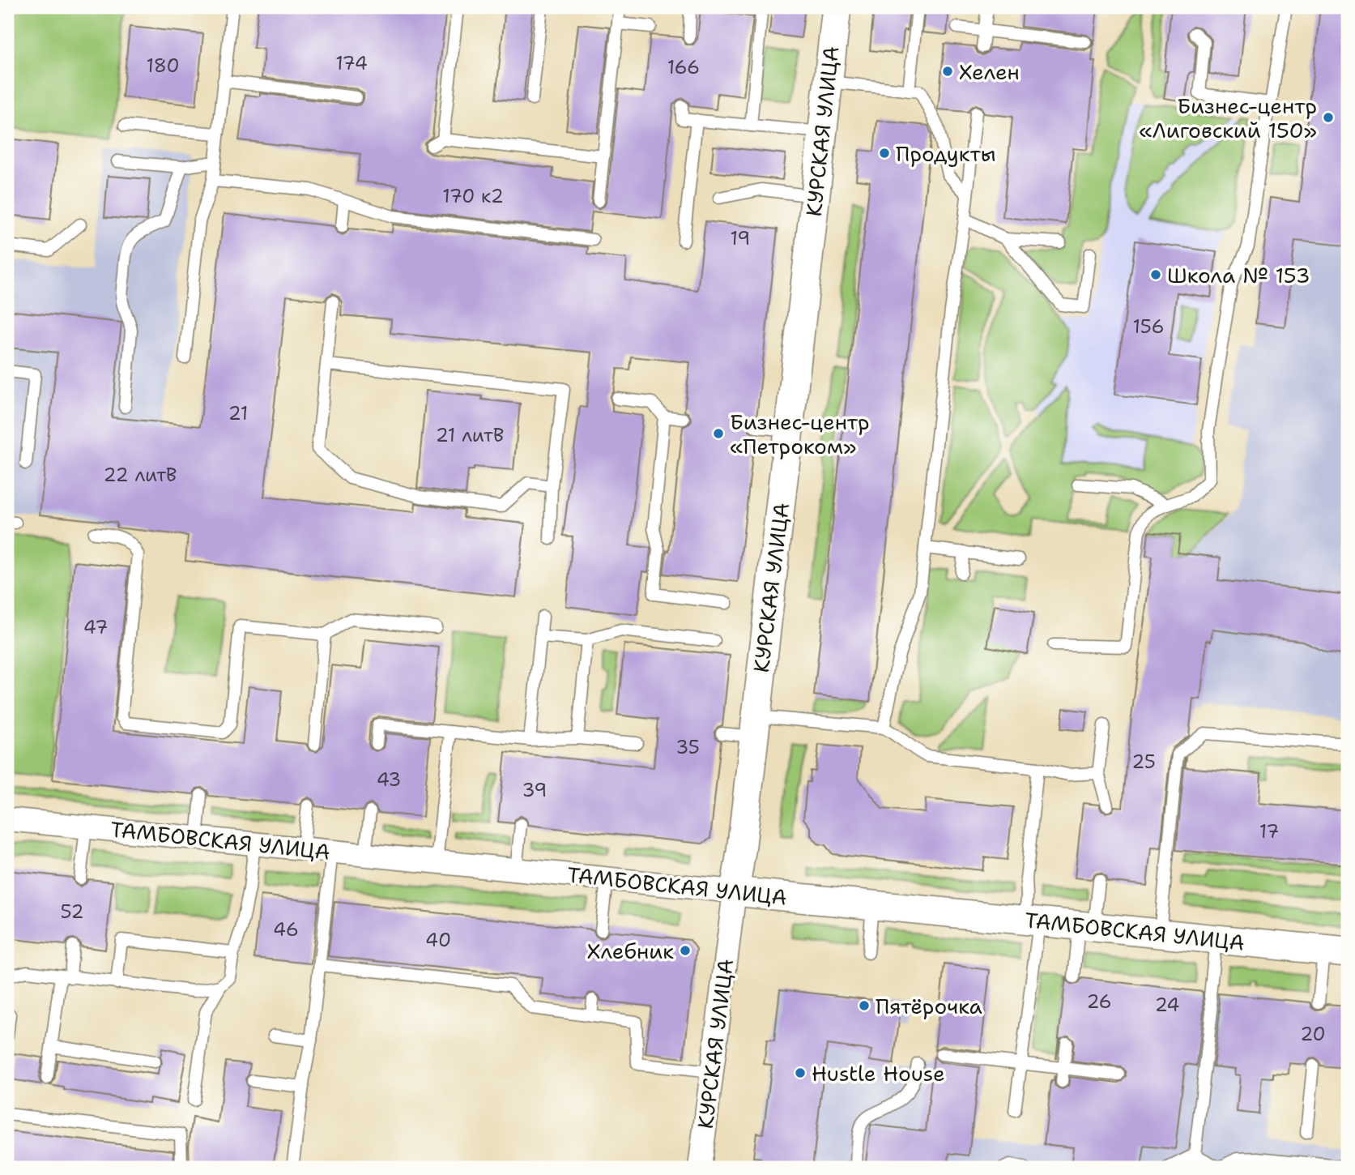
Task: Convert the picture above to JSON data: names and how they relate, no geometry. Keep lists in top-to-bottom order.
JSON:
{
  "streets": {
    "street": ["КУРСКАЯ УЛИЦА", "ТАМБОВСКАЯ УЛИЦА"]
  },
  "crossings": [
    ["КУРСКАЯ УЛИЦА", "ТАМБОВСКАЯ УЛИЦА"]
  ],
  "places": [
    "Хелен",
    "Бизнес-центр «Лиговский 150»",
    "Продукты",
    "Школа № 153",
    "Бизнес-центр «Петроком»",
    "Хлебник",
    "Пятёрочка",
    "Hustle House"
  ],
  "house_numbers": [
    "174",
    "180",
    "166",
    "170 к2",
    "19",
    "156",
    "21",
    "21 литВ",
    "22 литВ",
    "47",
    "35",
    "25",
    "43",
    "39",
    "17",
    "52",
    "46",
    "40",
    "26",
    "24",
    "20"
  ]
}
